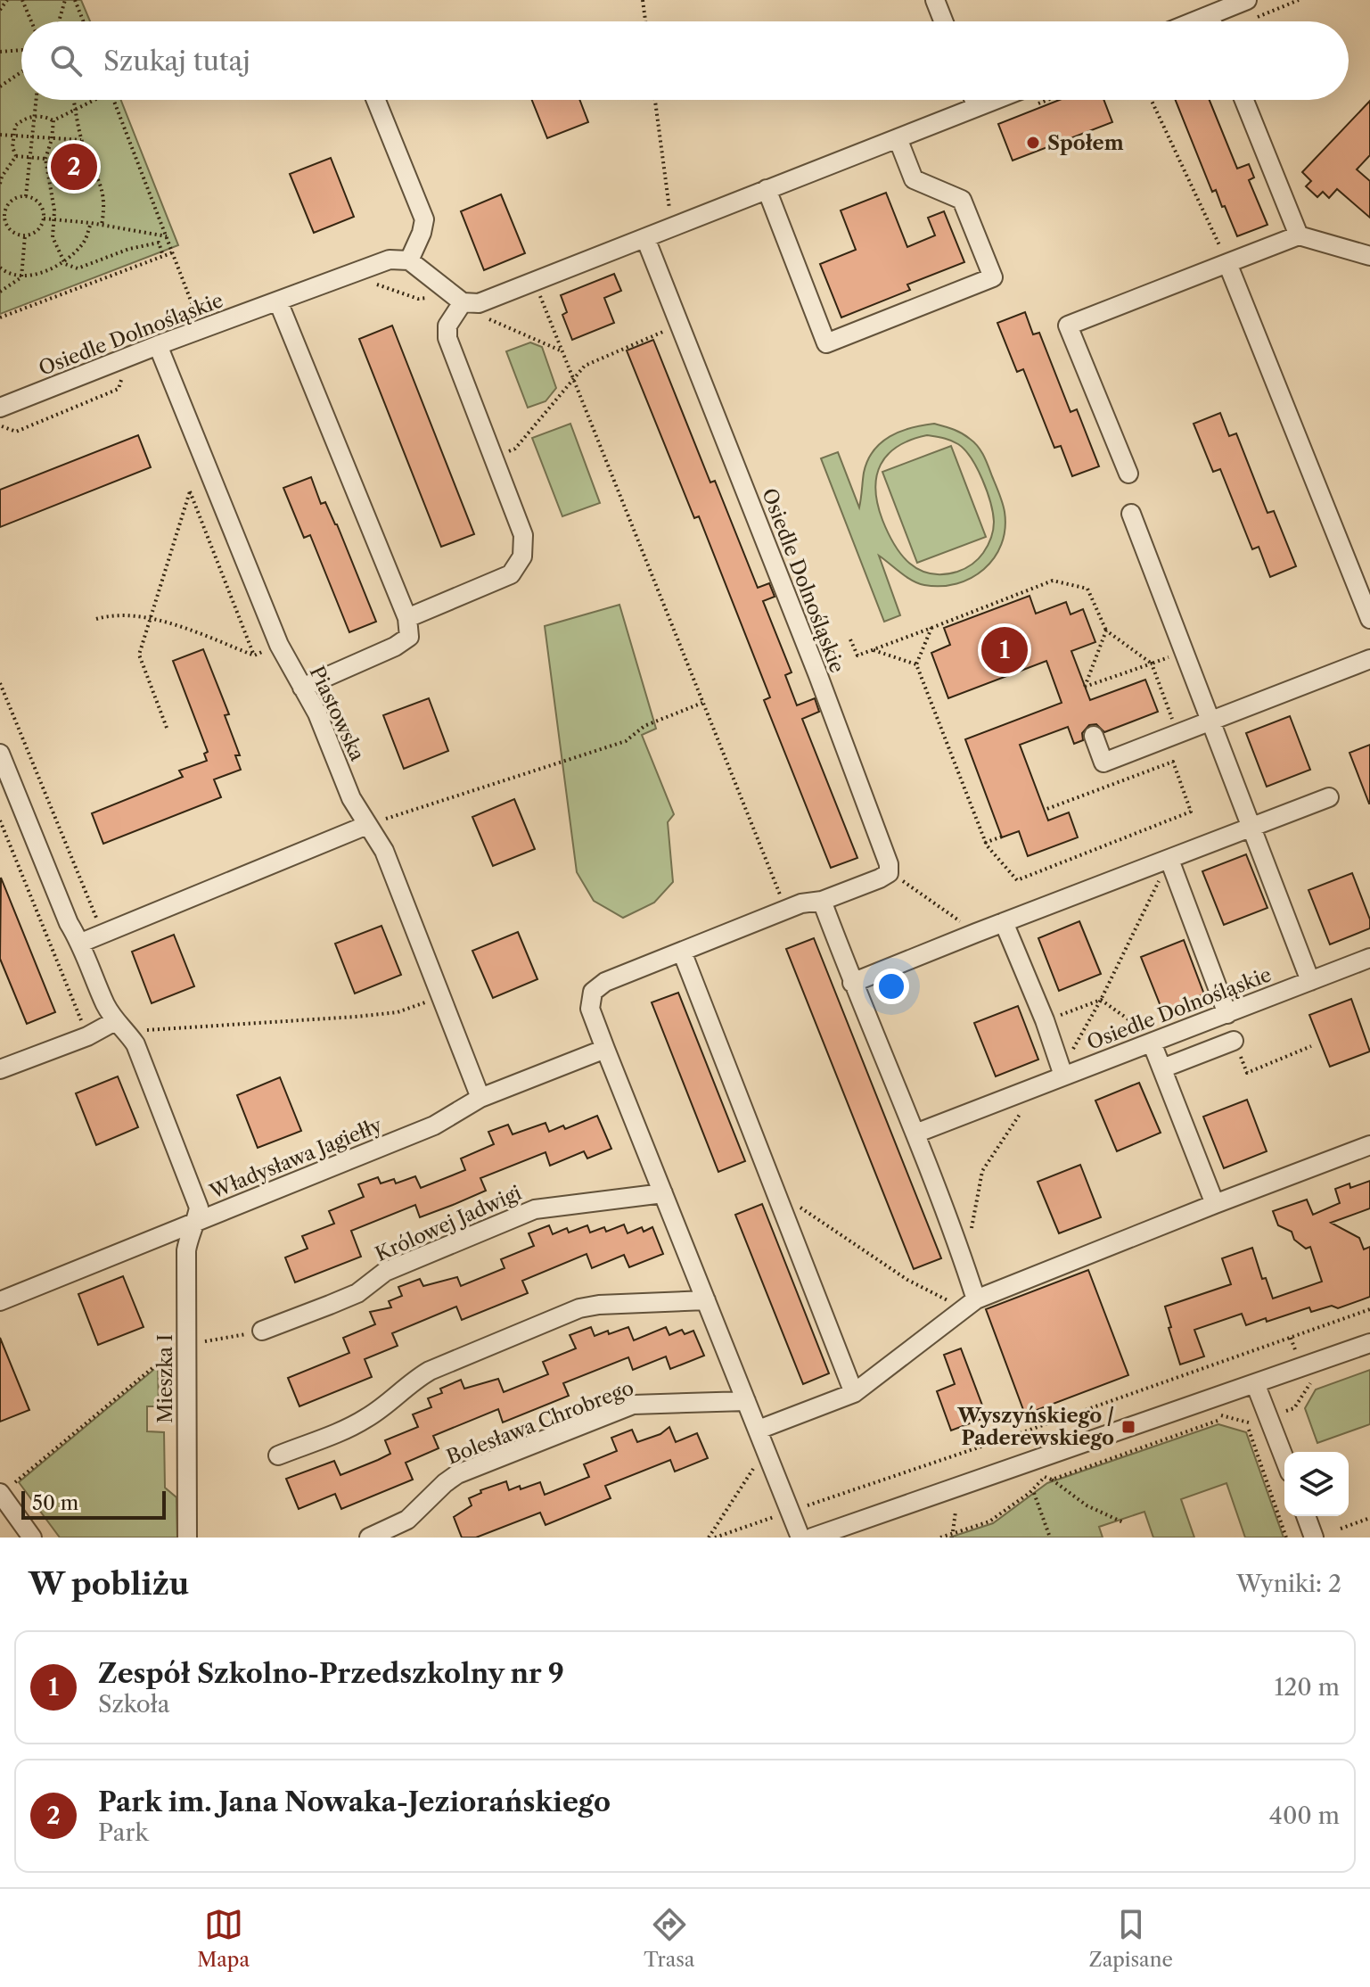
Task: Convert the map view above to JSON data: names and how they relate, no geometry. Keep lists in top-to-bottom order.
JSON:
{
  "streets": {
    "street": [
      "Osiedle Dolnośląskie",
      "Piastowska",
      "Władysława Jagiełły",
      "Królowej Jadwigi",
      "Mieszka I",
      "Bolesława Chrobrego"
    ]
  },
  "crossings": [
    ["Osiedle Dolnośląskie", "Piastowska"],
    ["Piastowska", "Władysława Jagiełły"],
    ["Władysława Jagiełły", "Mieszka I"]
  ],
  "places": {
    "other": ["Społem"],
    "transit": ["Wyszyńskiego / Paderewskiego"]
  },
  "scale_bar": "50 m",
  "page": {
    "search": "Szukaj tutaj",
    "pins": ["2", "1"],
    "scale": "50 m",
    "heading": ["W pobliżu", "Wyniki: 2"],
    "list": [
      {
        "mark": "1",
        "name": "Zespół Szkolno-Przedszkolny nr 9",
        "note": "Szkoła",
        "value": "120 m"
      },
      {
        "mark": "2",
        "name": "Park im. Jana Nowaka-Jeziorańskiego",
        "note": "Park",
        "value": "400 m"
      }
    ],
    "nav": ["Mapa", "Trasa", "Zapisane"]
  }
}
